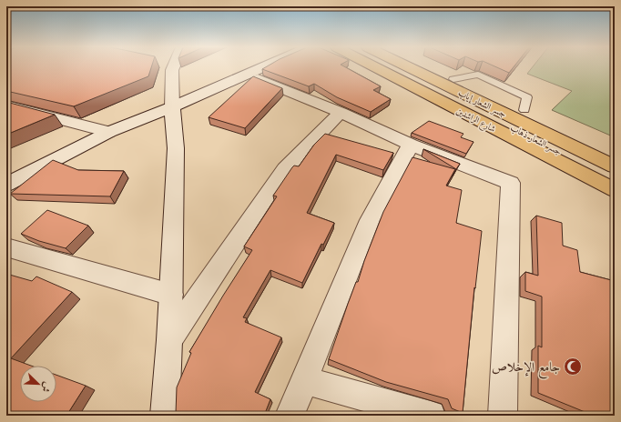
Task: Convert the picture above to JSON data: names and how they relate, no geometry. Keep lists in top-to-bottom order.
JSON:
{
  "streets": {
    "main road": ["جسر الشعار إياب", "شارع الراشدين", "جسر الشعار ذهاب"]
  },
  "places": {
    "mosque": ["جامع الإخلاص"]
  },
  "north": "bottom right"
}
